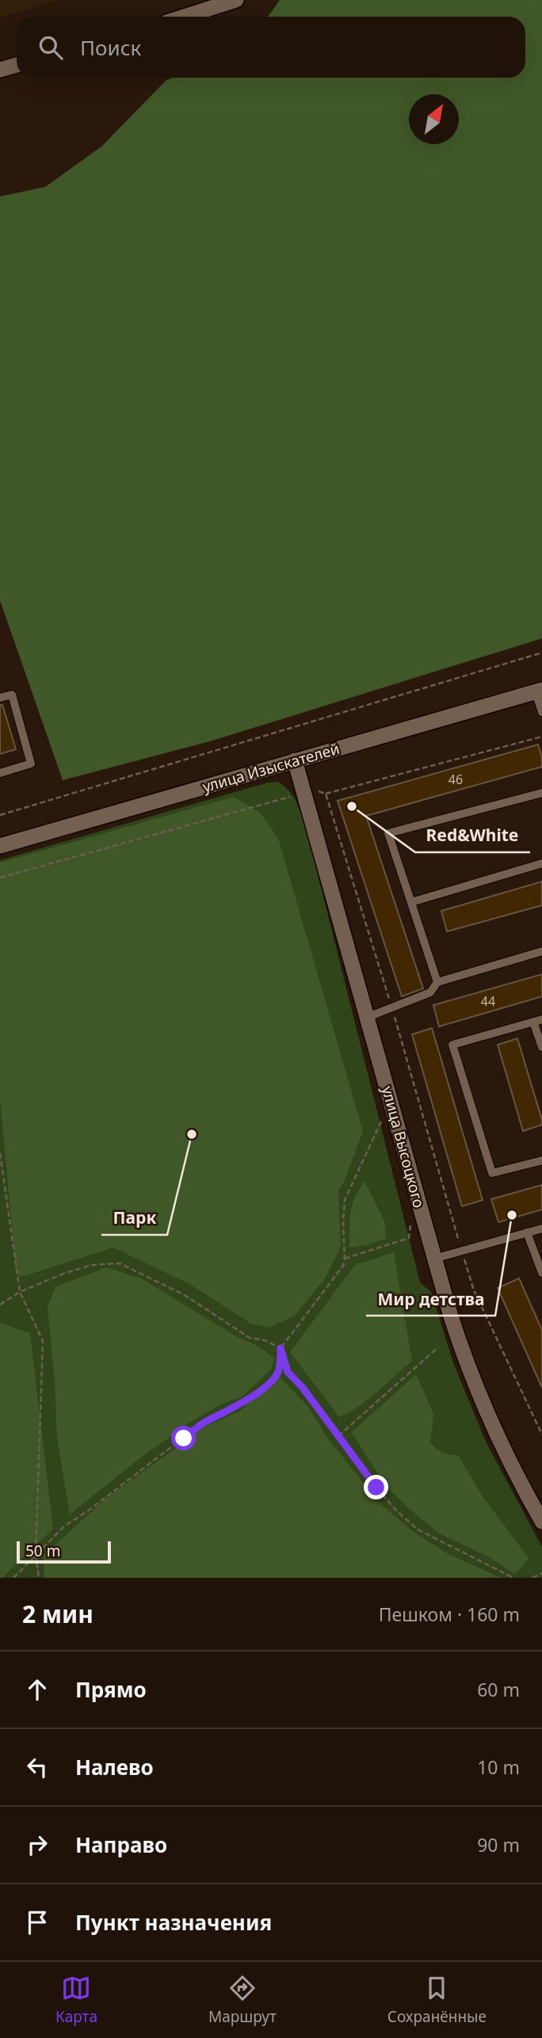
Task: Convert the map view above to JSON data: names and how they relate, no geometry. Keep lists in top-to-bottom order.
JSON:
{
  "streets": {
    "street": ["улица Изыскателей", "улица Высоцкого"]
  },
  "crossings": [
    ["улица Изыскателей", "улица Высоцкого"]
  ],
  "places": ["Red&White", "Парк", "Мир детства"],
  "house_numbers": ["46", "44"],
  "scale_bar": "50 m",
  "north": "top right",
  "page": {
    "search": "Поиск",
    "scale": "50 m",
    "heading": ["2 мин", "Пешком · 160 m"],
    "list": [
      ["Прямо", "60 m"],
      ["Налево", "10 m"],
      ["Направо", "90 m"],
      "Пункт назначения"
    ],
    "nav": ["Карта", "Маршрут", "Сохранённые"]
  }
}
